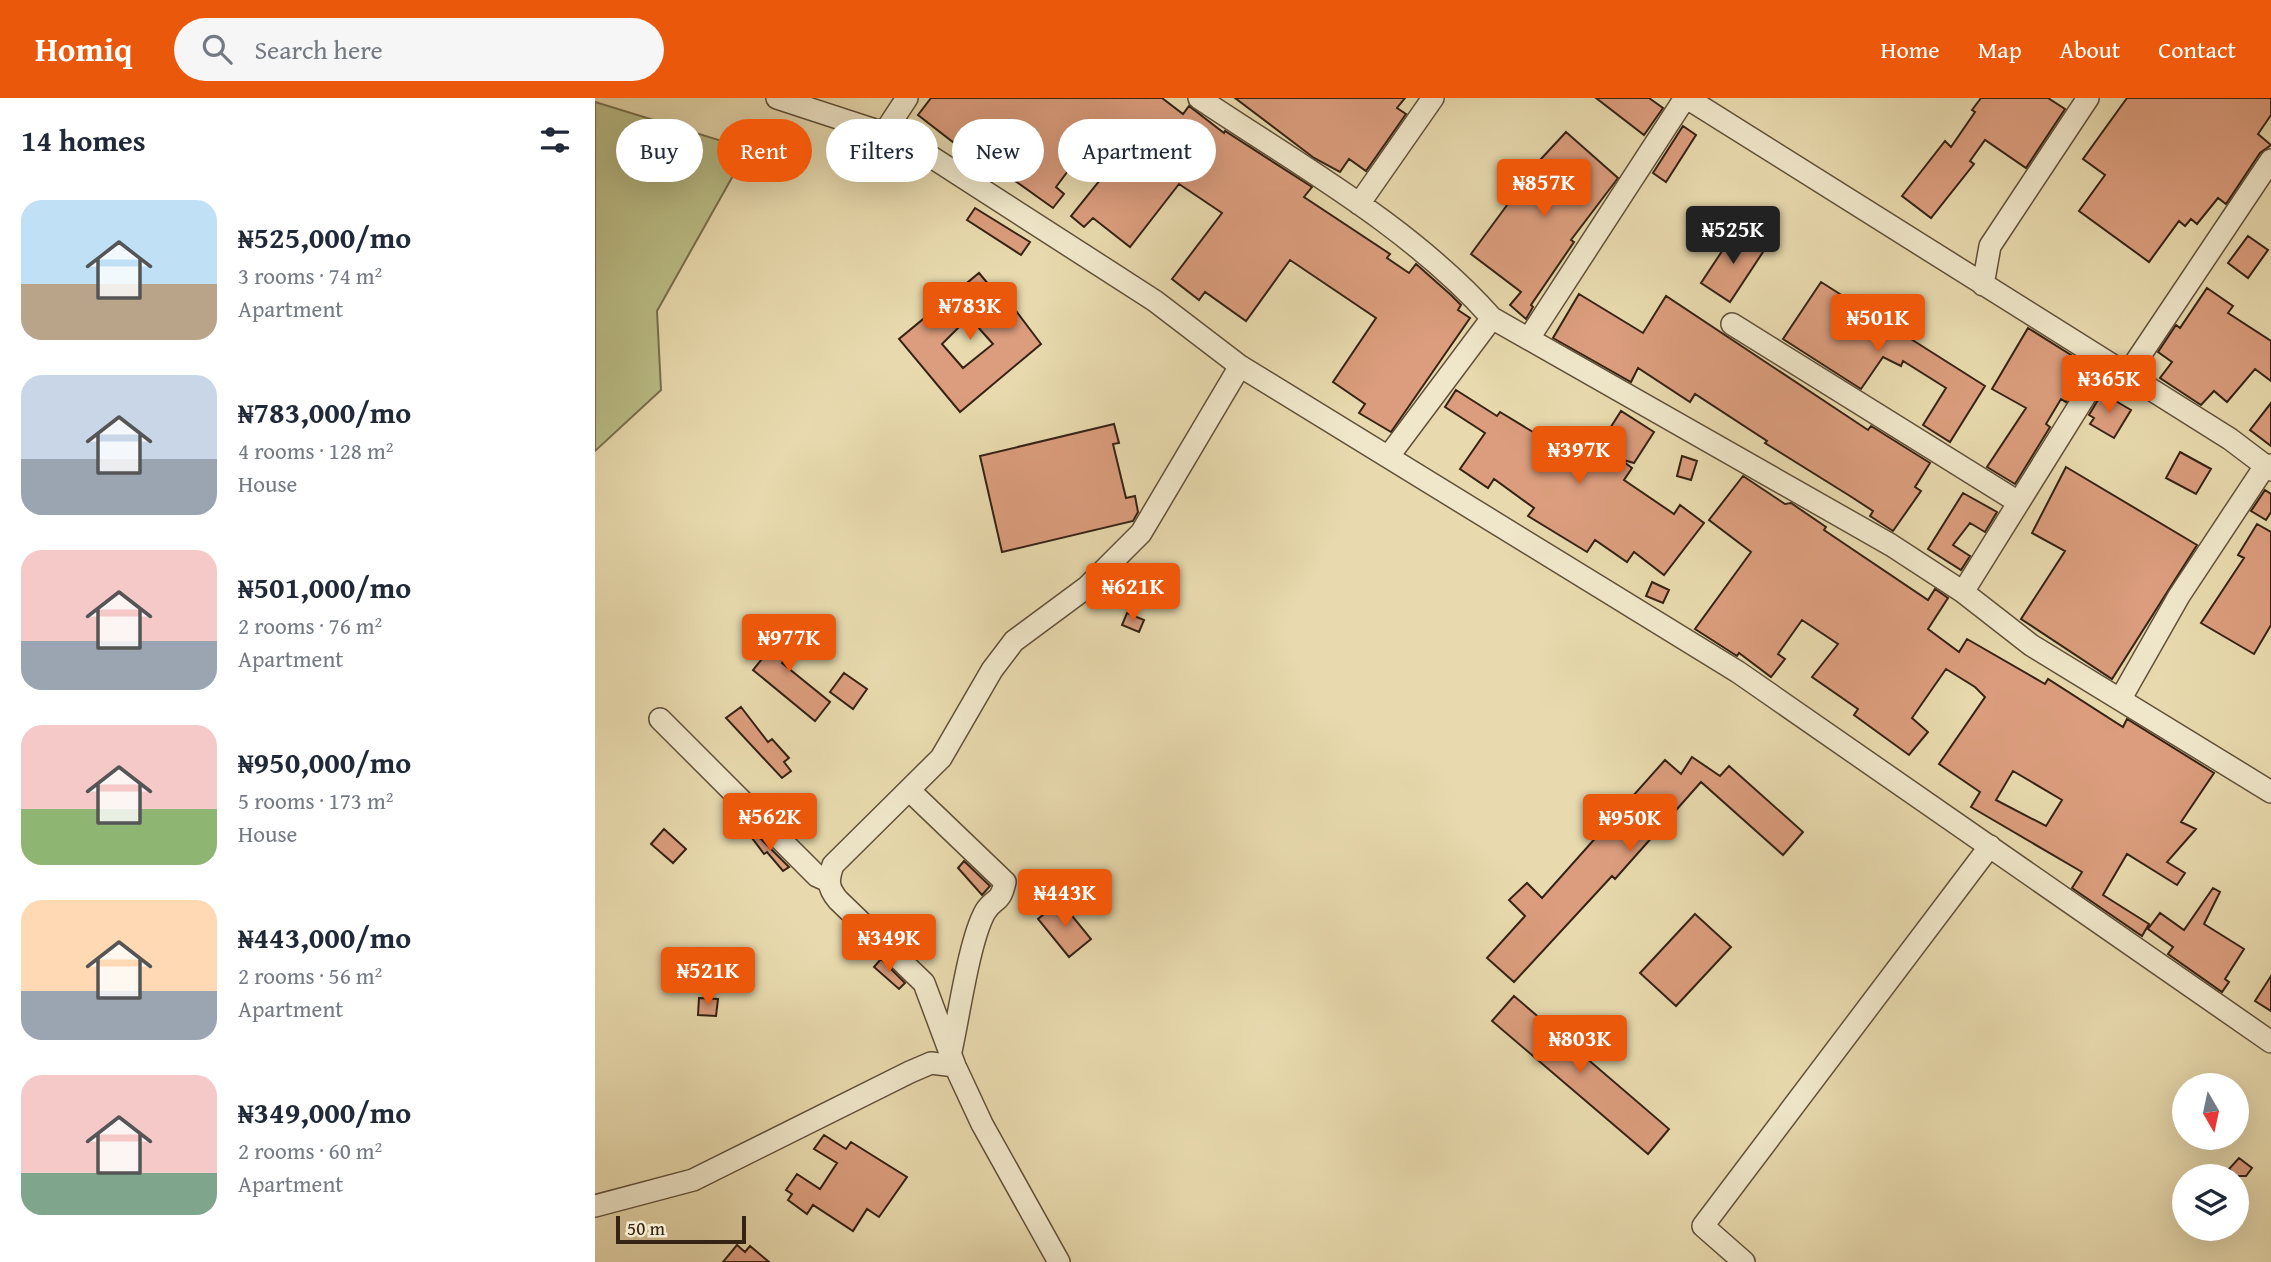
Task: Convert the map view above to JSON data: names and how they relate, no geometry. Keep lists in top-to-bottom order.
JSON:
{
  "scale_bar": "50 m",
  "north": "bottom",
  "page": {
    "header": "Homiq",
    "search": "Search here",
    "nav": [
      "Home",
      "Map",
      "About",
      "Contact"
    ],
    "heading": "14 homes",
    "chip": [
      "Buy",
      "Rent",
      "Filters",
      "New",
      "Apartment"
    ],
    "price": [
      "₦857K",
      "₦525K",
      "₦783K",
      "₦501K",
      "₦365K",
      "₦397K",
      "₦621K",
      "₦977K",
      "₦562K",
      "₦950K",
      "₦443K",
      "₦349K",
      "₦521K",
      "₦803K"
    ],
    "list": [
      {
        "name": "₦525,000/mo",
        "note": "3 rooms · 74 m² · Apartment"
      },
      {
        "name": "₦783,000/mo",
        "note": "4 rooms · 128 m² · House"
      },
      {
        "name": "₦501,000/mo",
        "note": "2 rooms · 76 m² · Apartment"
      },
      {
        "name": "₦950,000/mo",
        "note": "5 rooms · 173 m² · House"
      },
      {
        "name": "₦443,000/mo",
        "note": "2 rooms · 56 m² · Apartment"
      },
      {
        "name": "₦349,000/mo",
        "note": "2 rooms · 60 m² · Apartment"
      }
    ],
    "scale": "50 m"
  }
}
